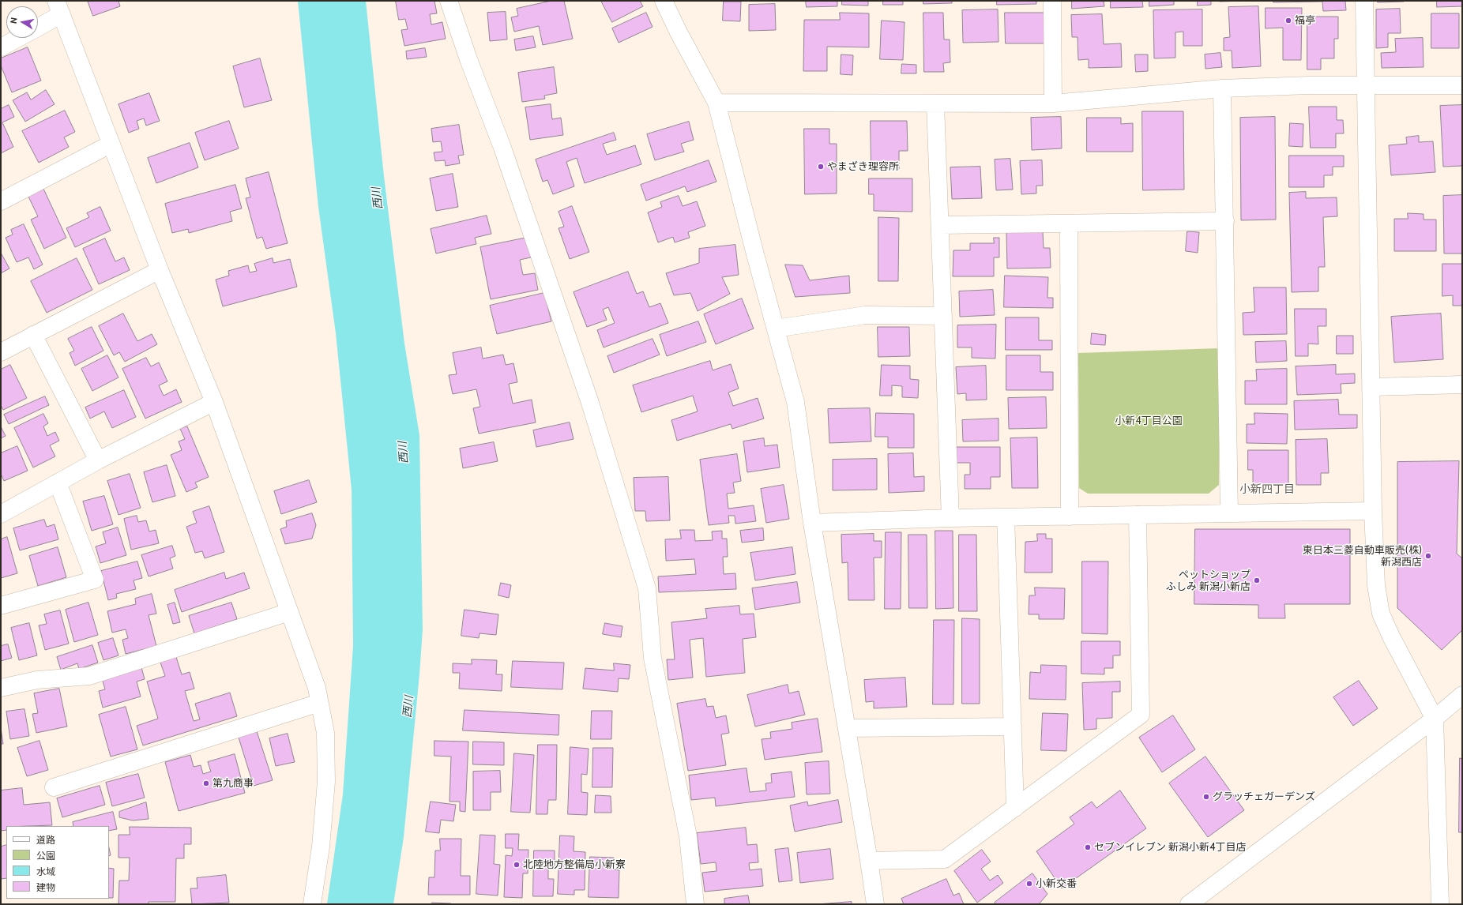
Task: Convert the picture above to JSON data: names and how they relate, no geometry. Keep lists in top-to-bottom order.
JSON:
{
  "districts": ["小新四丁目"],
  "water": ["西川"],
  "parks": ["小新4丁目公園"],
  "places": [
    "福亭",
    "やまざき理容所",
    "東日本三菱自動車販売(株) 新潟西店",
    "ペットショップ ふしみ 新潟小新店",
    "第九商事",
    "グラッチェガーデンズ",
    "セブンイレブン 新潟小新4丁目店",
    "北陸地方整備局小新寮",
    "小新交番"
  ],
  "legend": [
    "道路",
    "公園",
    "水域",
    "建物"
  ],
  "north": "left"
}
